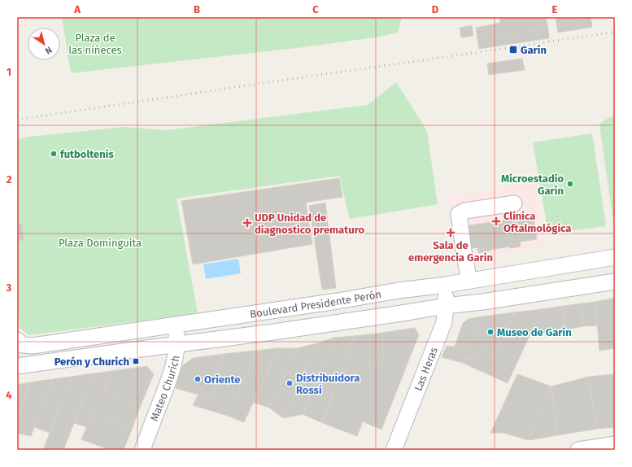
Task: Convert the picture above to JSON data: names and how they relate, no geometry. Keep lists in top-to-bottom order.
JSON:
{
  "streets": {
    "street": ["Boulevard Presidente Perón", "Las Heras", "Mateo Churich"]
  },
  "crossings": [
    ["Boulevard Presidente Perón", "Las Heras"],
    ["Boulevard Presidente Perón", "Mateo Churich"]
  ],
  "parks": ["Plaza de las niñeces", "Plaza Dominguita"],
  "places": {
    "transit": ["Garín", "Perón y Churich"],
    "other": [
      "futboltenis",
      "Microestadio Garín",
      "Museo de Garín",
      "Oriente",
      "Distribuidora Rossi"
    ],
    "health": ["Clinica Oftalmológica", "UDP Unidad de diagnostico prematuro", "Sala de emergencia Garin"]
  },
  "north": "bottom right",
  "grid": {
    "columns": [
      "A",
      "B",
      "C",
      "D",
      "E"
    ],
    "rows": [
      "1",
      "2",
      "3",
      "4"
    ]
  }
}
